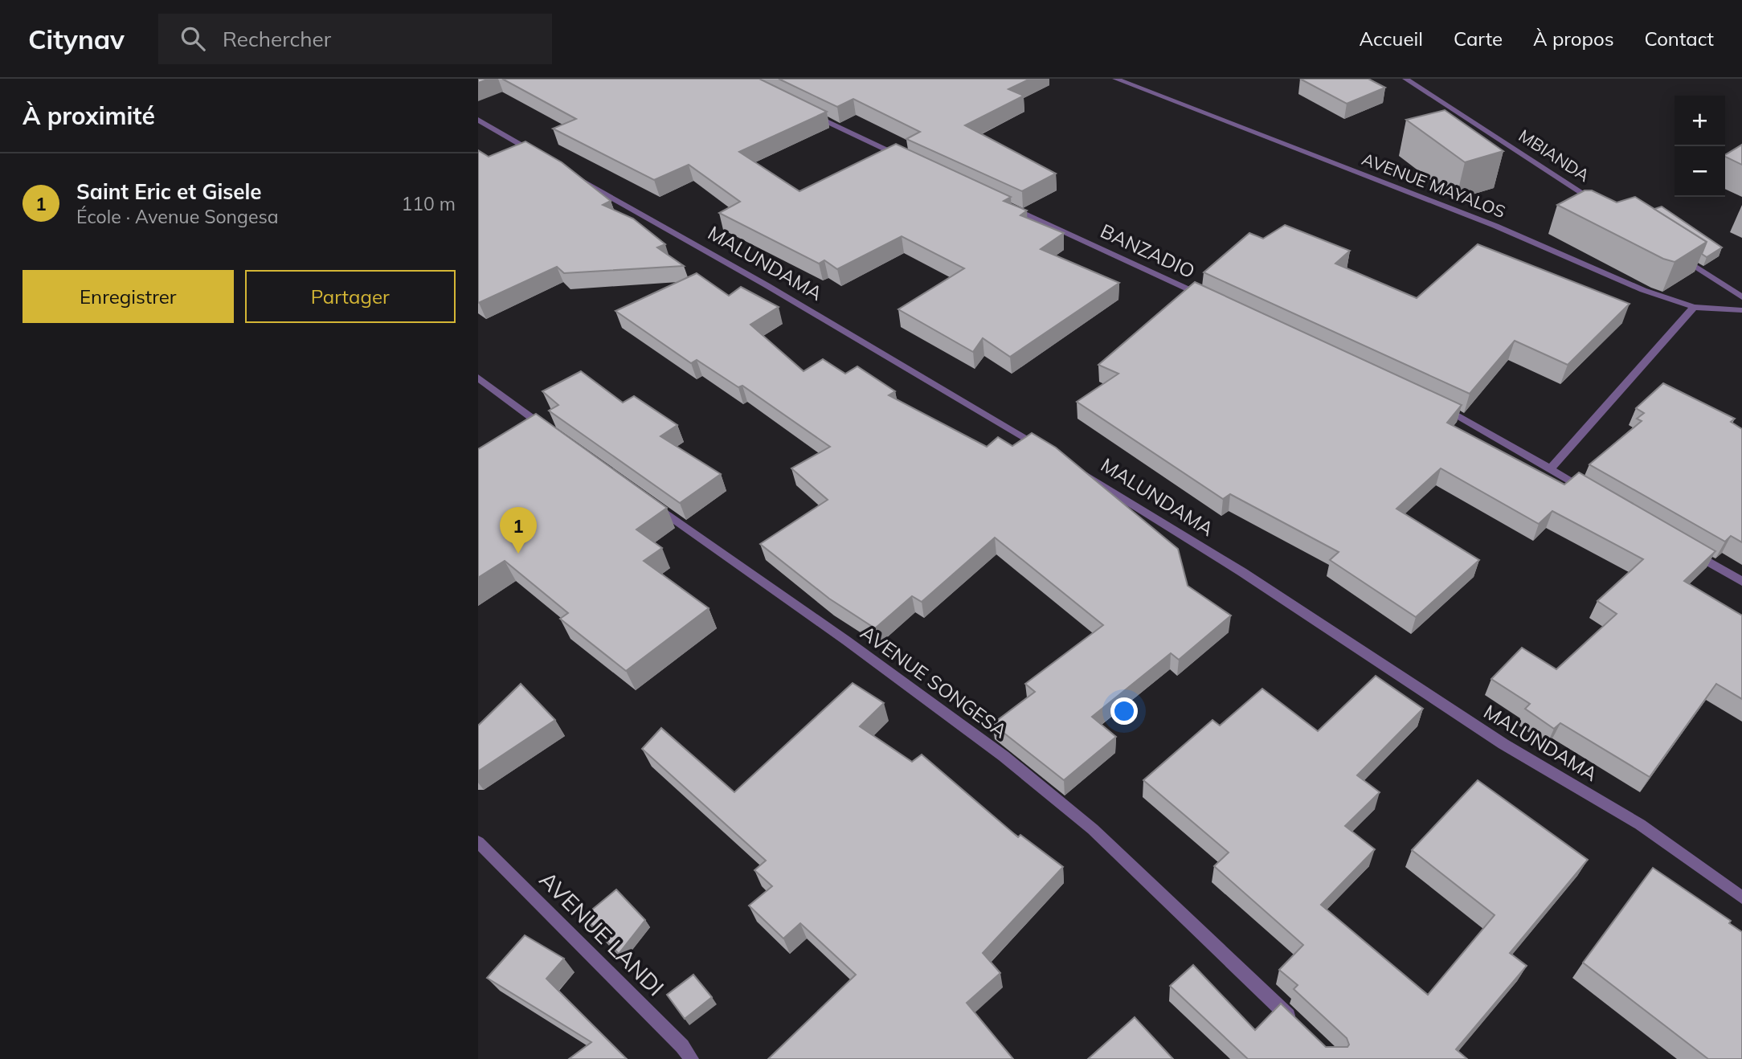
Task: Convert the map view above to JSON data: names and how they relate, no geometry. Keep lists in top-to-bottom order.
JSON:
{
  "streets": {
    "street": [
      "MBIANDA",
      "AVENUE MAYALOS",
      "BANZADIO",
      "MALUNDAMA",
      "AVENUE SONGESA",
      "AVENUE LANDI"
    ]
  },
  "page": {
    "header": "Citynav",
    "search": "Rechercher",
    "nav": [
      "Accueil",
      "Carte",
      "À propos",
      "Contact"
    ],
    "heading": "À proximité",
    "map_buttons": ["+", "−"],
    "list": [
      {
        "mark": "1",
        "name": "Saint Eric et Gisele",
        "note": "École · Avenue Songesa",
        "value": "110 m"
      }
    ],
    "buttons": ["Enregistrer", "Partager"],
    "pins": "1"
  }
}
